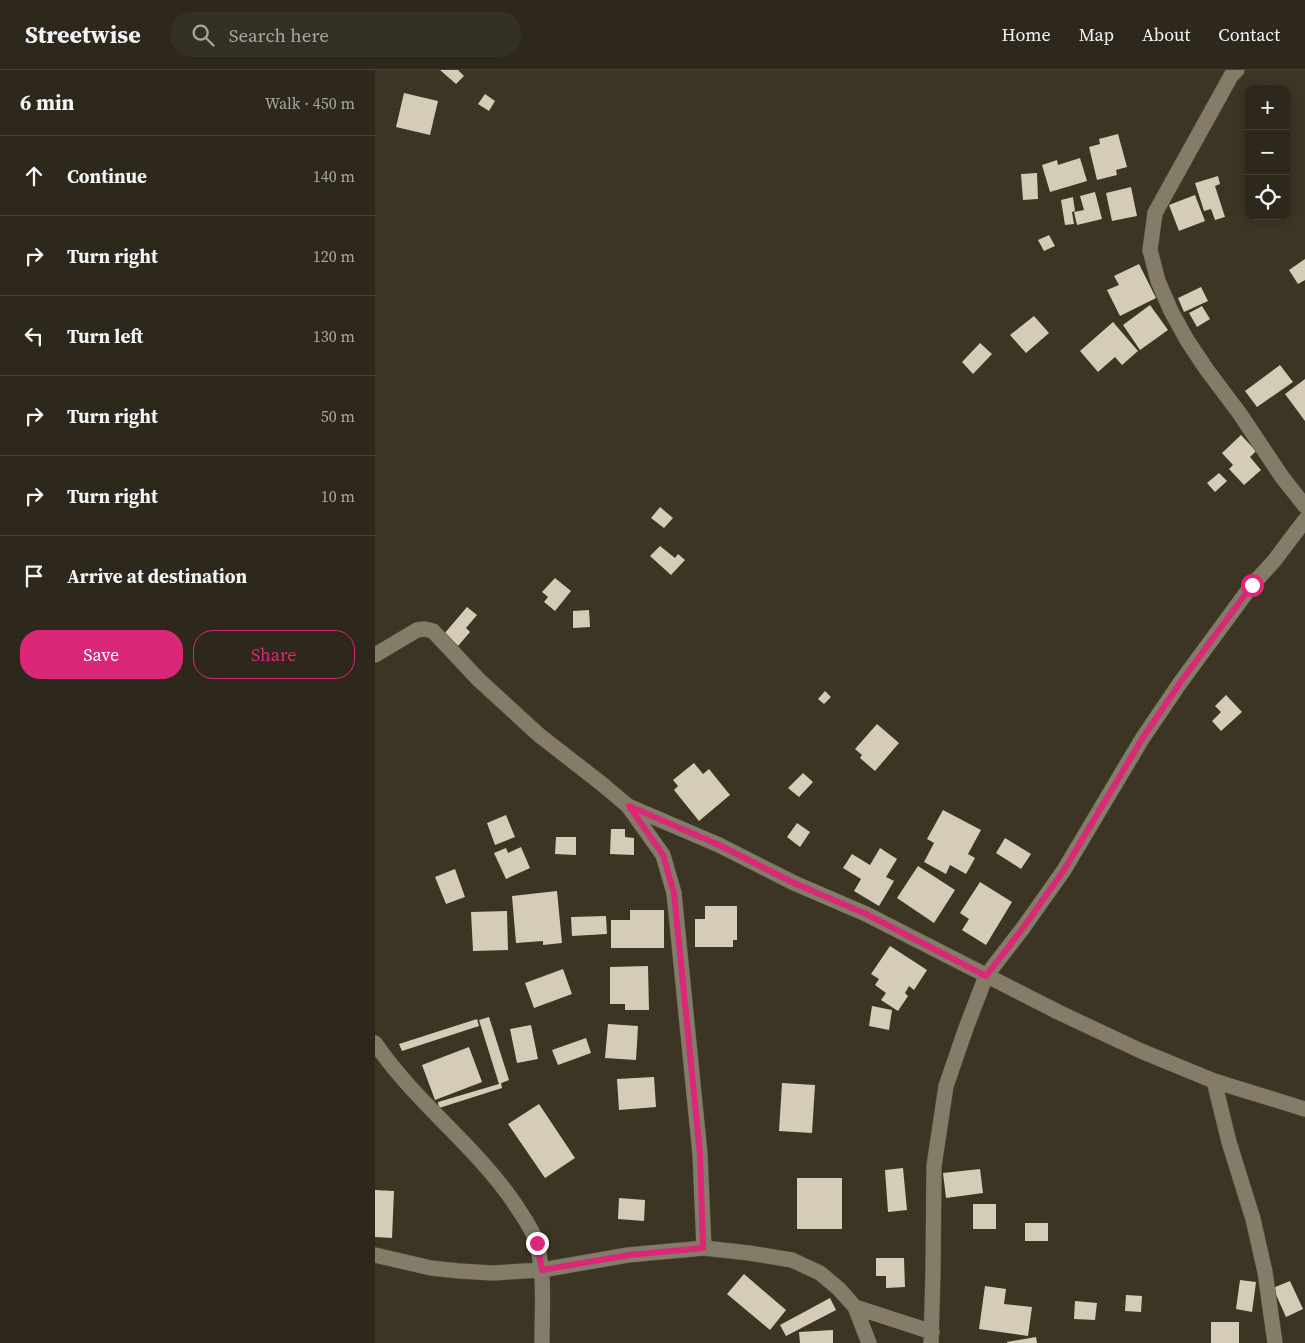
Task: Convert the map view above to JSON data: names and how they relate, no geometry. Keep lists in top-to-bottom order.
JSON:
{
  "page": {
    "header": "Streetwise",
    "search": "Search here",
    "nav": [
      "Home",
      "Map",
      "About",
      "Contact"
    ],
    "heading": ["6 min", "Walk · 450 m"],
    "map_buttons": ["+", "−"],
    "list": [
      ["Continue", "140 m"],
      ["Turn right", "120 m"],
      ["Turn left", "130 m"],
      ["Turn right", "50 m"],
      ["Turn right", "10 m"],
      "Arrive at destination"
    ],
    "buttons": ["Save", "Share"]
  }
}
